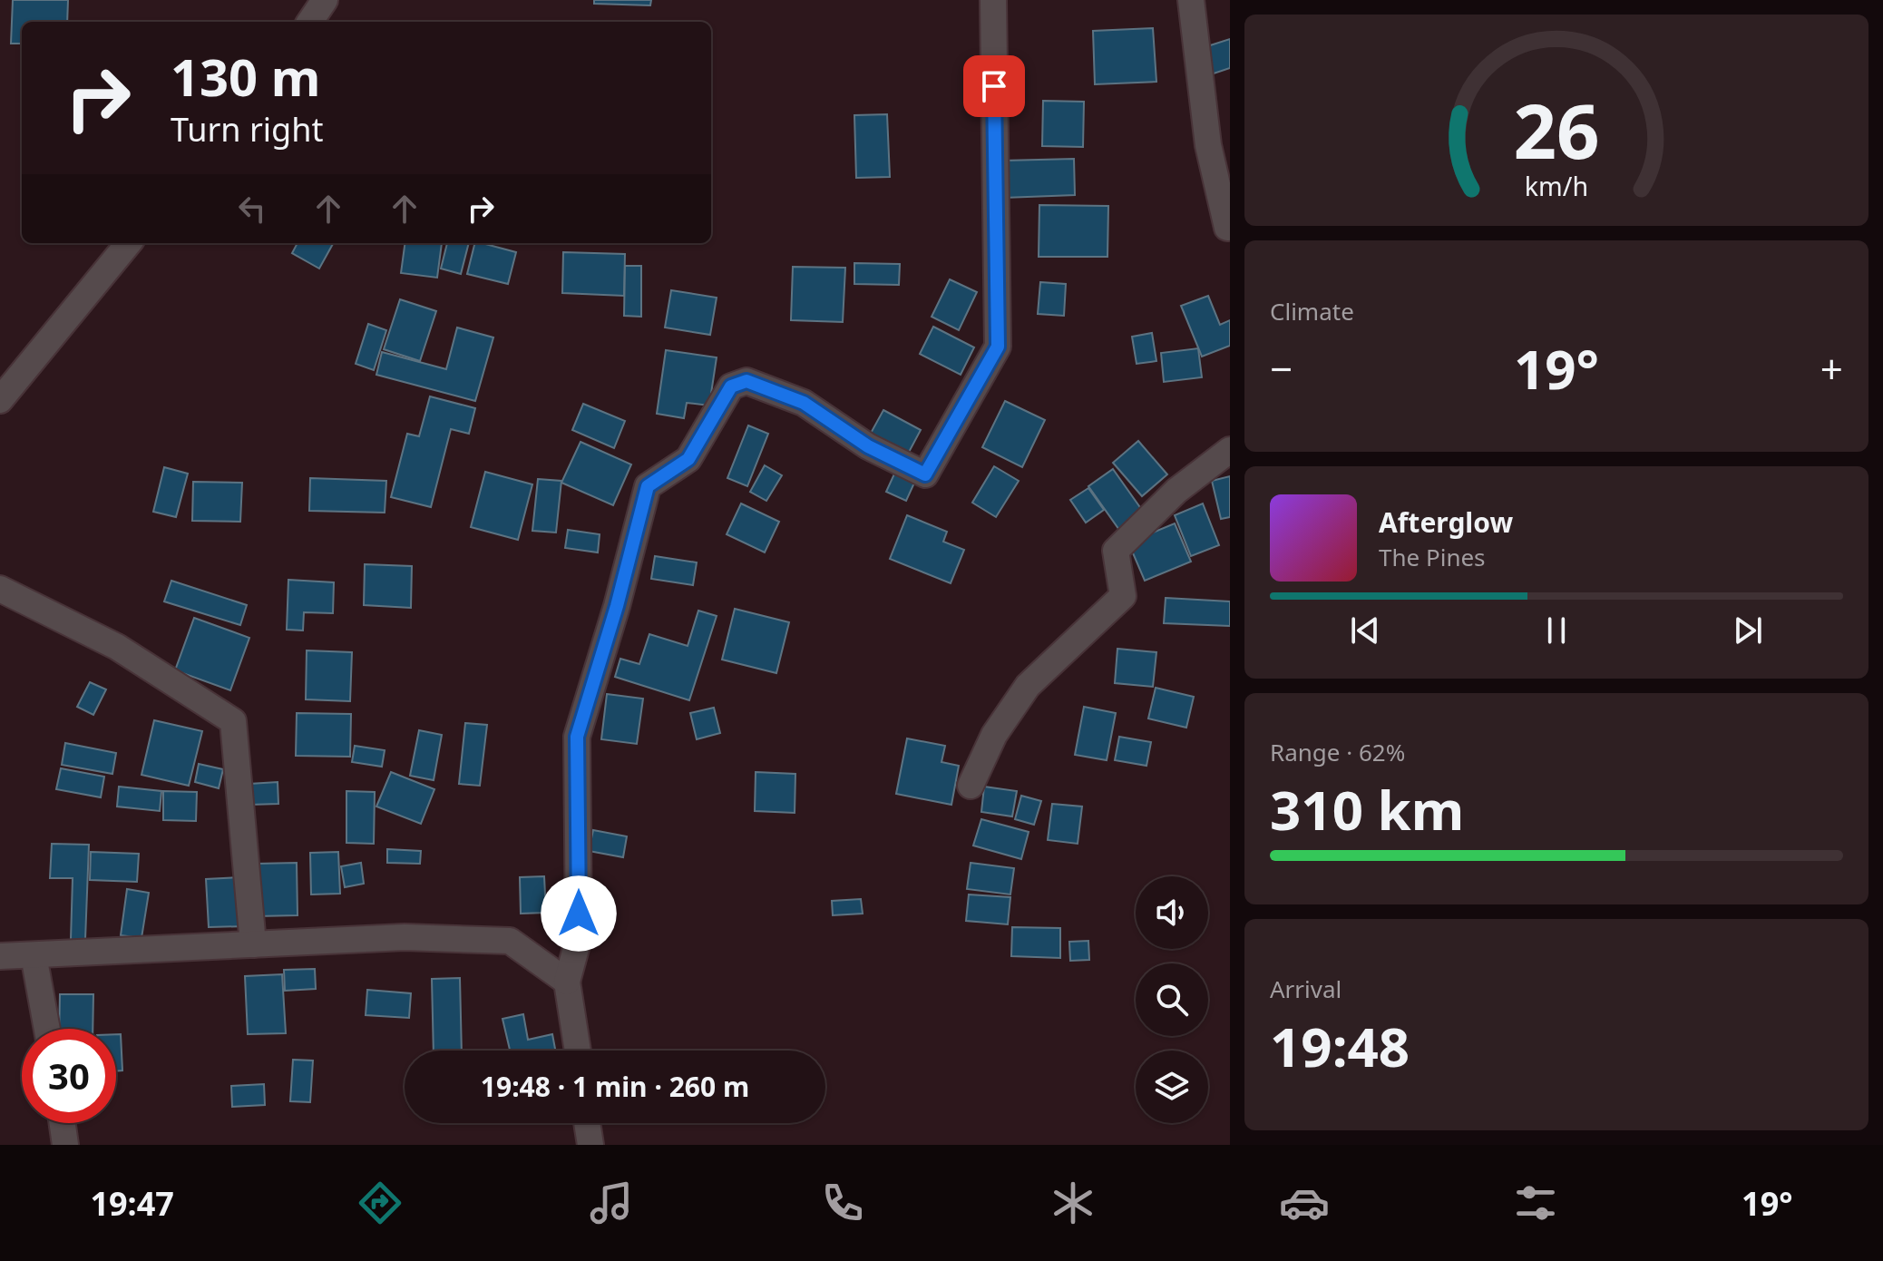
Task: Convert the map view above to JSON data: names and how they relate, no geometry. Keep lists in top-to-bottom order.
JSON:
{
  "page": {
    "turn": ["130 m", "Turn right"],
    "tile": [
      "Climate",
      ["Range · 62%", "310 km"],
      ["Arrival", "19:48"]
    ],
    "heat": ["−", "19°", "+"],
    "song": ["Afterglow", "The Pines"],
    "limit": "30",
    "trip": "19:48 · 1 min · 260 m",
    "tabs": ["19:47", "19°"],
    "gauge": ["26", "km/h"]
  }
}
